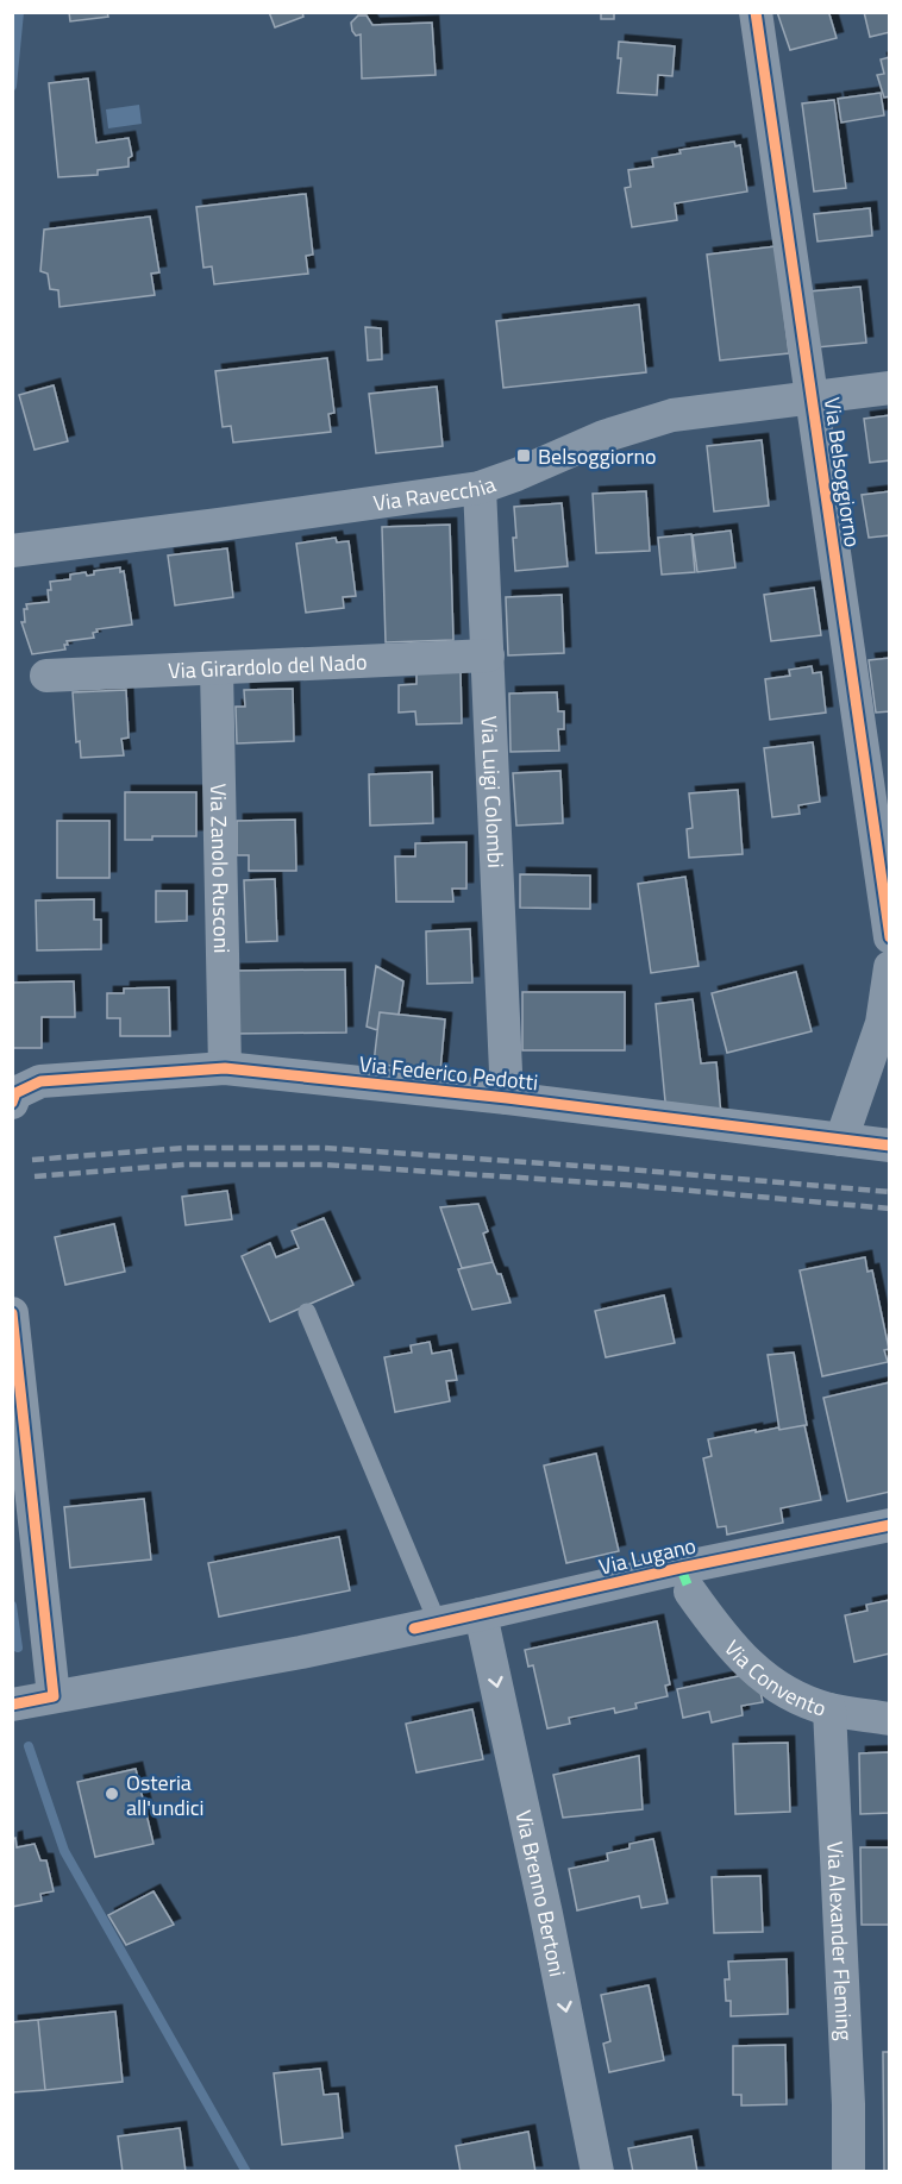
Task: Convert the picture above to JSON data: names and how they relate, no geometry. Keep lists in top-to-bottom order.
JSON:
{
  "streets": {
    "street": [
      "Via Belsoggiorno",
      "Via Ravecchia",
      "Via Girardolo del Nado",
      "Via Luigi Colombi",
      "Via Zanolo Rusconi",
      "Via Federico Pedotti",
      "Via Lugano",
      "Via Convento",
      "Via Brenno Bertoni",
      "Via Alexander Fleming"
    ]
  },
  "crossings": [
    ["Via Belsoggiorno", "Via Ravecchia"],
    ["Via Ravecchia", "Via Luigi Colombi"],
    ["Via Girardolo del Nado", "Via Luigi Colombi"],
    ["Via Girardolo del Nado", "Via Zanolo Rusconi"],
    ["Via Luigi Colombi", "Via Federico Pedotti"],
    ["Via Zanolo Rusconi", "Via Federico Pedotti"],
    ["Via Lugano", "Via Brenno Bertoni"],
    ["Via Convento", "Via Alexander Fleming"]
  ],
  "one_way": ["Via Brenno Bertoni"],
  "places": {
    "transit": ["Belsoggiorno"],
    "other": ["Osteria all'undici"]
  }
}
